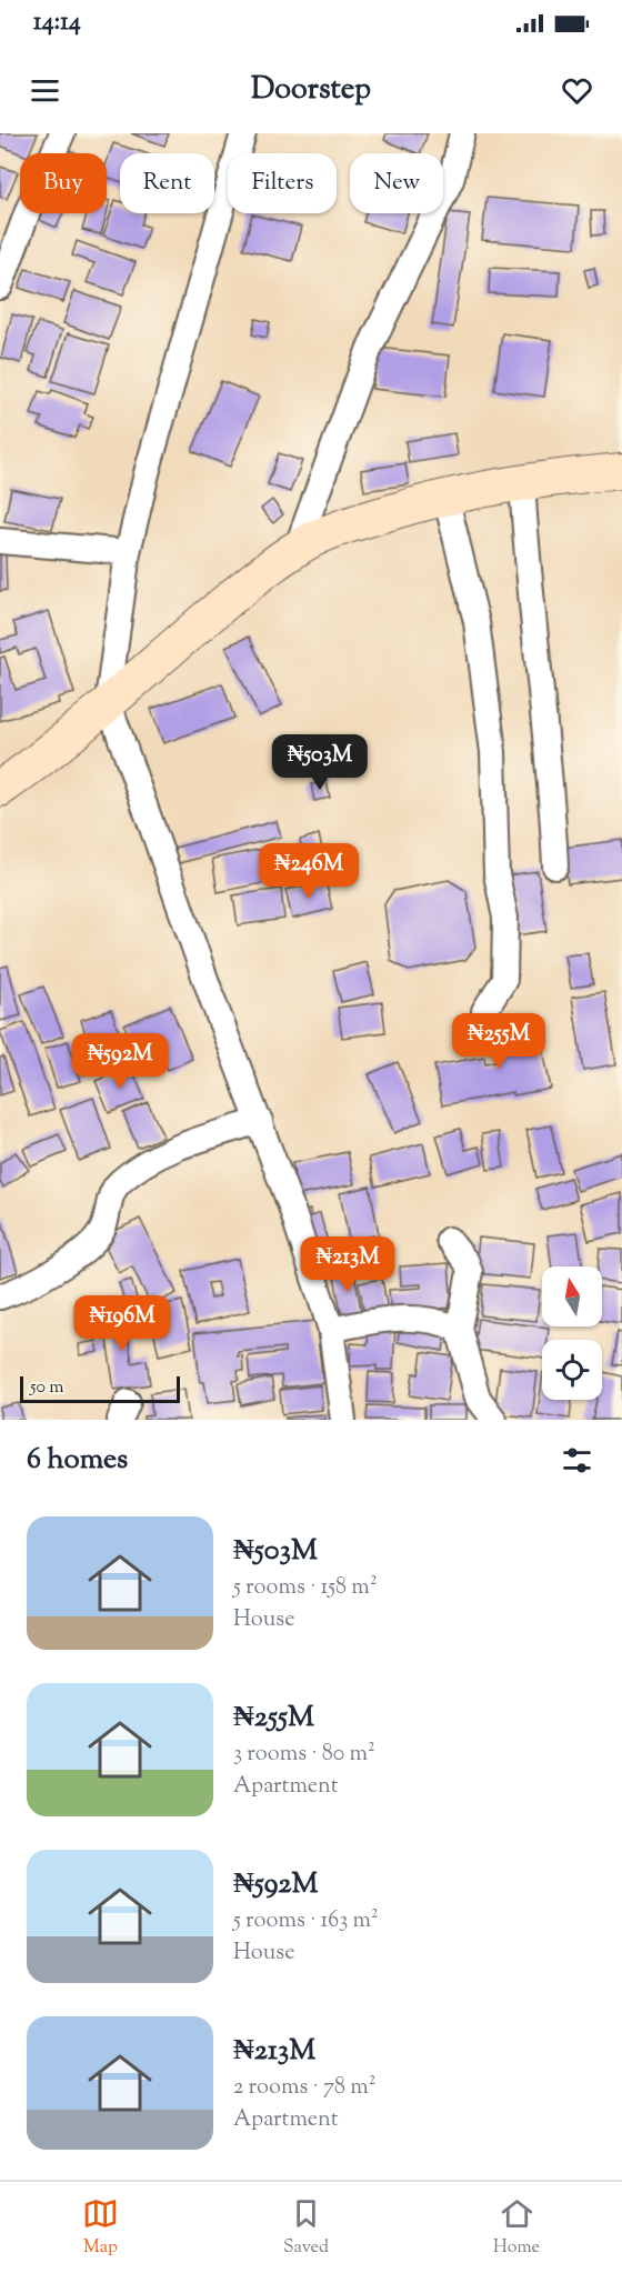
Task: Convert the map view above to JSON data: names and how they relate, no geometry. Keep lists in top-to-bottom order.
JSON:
{
  "scale_bar": "50 m",
  "north": "top",
  "page": {
    "status": "14:14",
    "header": "Doorstep",
    "chip": [
      "Buy",
      "Rent",
      "Filters",
      "New"
    ],
    "price": [
      "₦503M",
      "₦246M",
      "₦255M",
      "₦592M",
      "₦213M",
      "₦196M"
    ],
    "scale": "50 m",
    "heading": "6 homes",
    "list": [
      {
        "name": "₦503M",
        "note": "5 rooms · 158 m² · House"
      },
      {
        "name": "₦255M",
        "note": "3 rooms · 80 m² · Apartment"
      },
      {
        "name": "₦592M",
        "note": "5 rooms · 163 m² · House"
      },
      {
        "name": "₦213M",
        "note": "2 rooms · 78 m² · Apartment"
      }
    ],
    "tabs": ["Map", "Saved", "Home"]
  }
}
